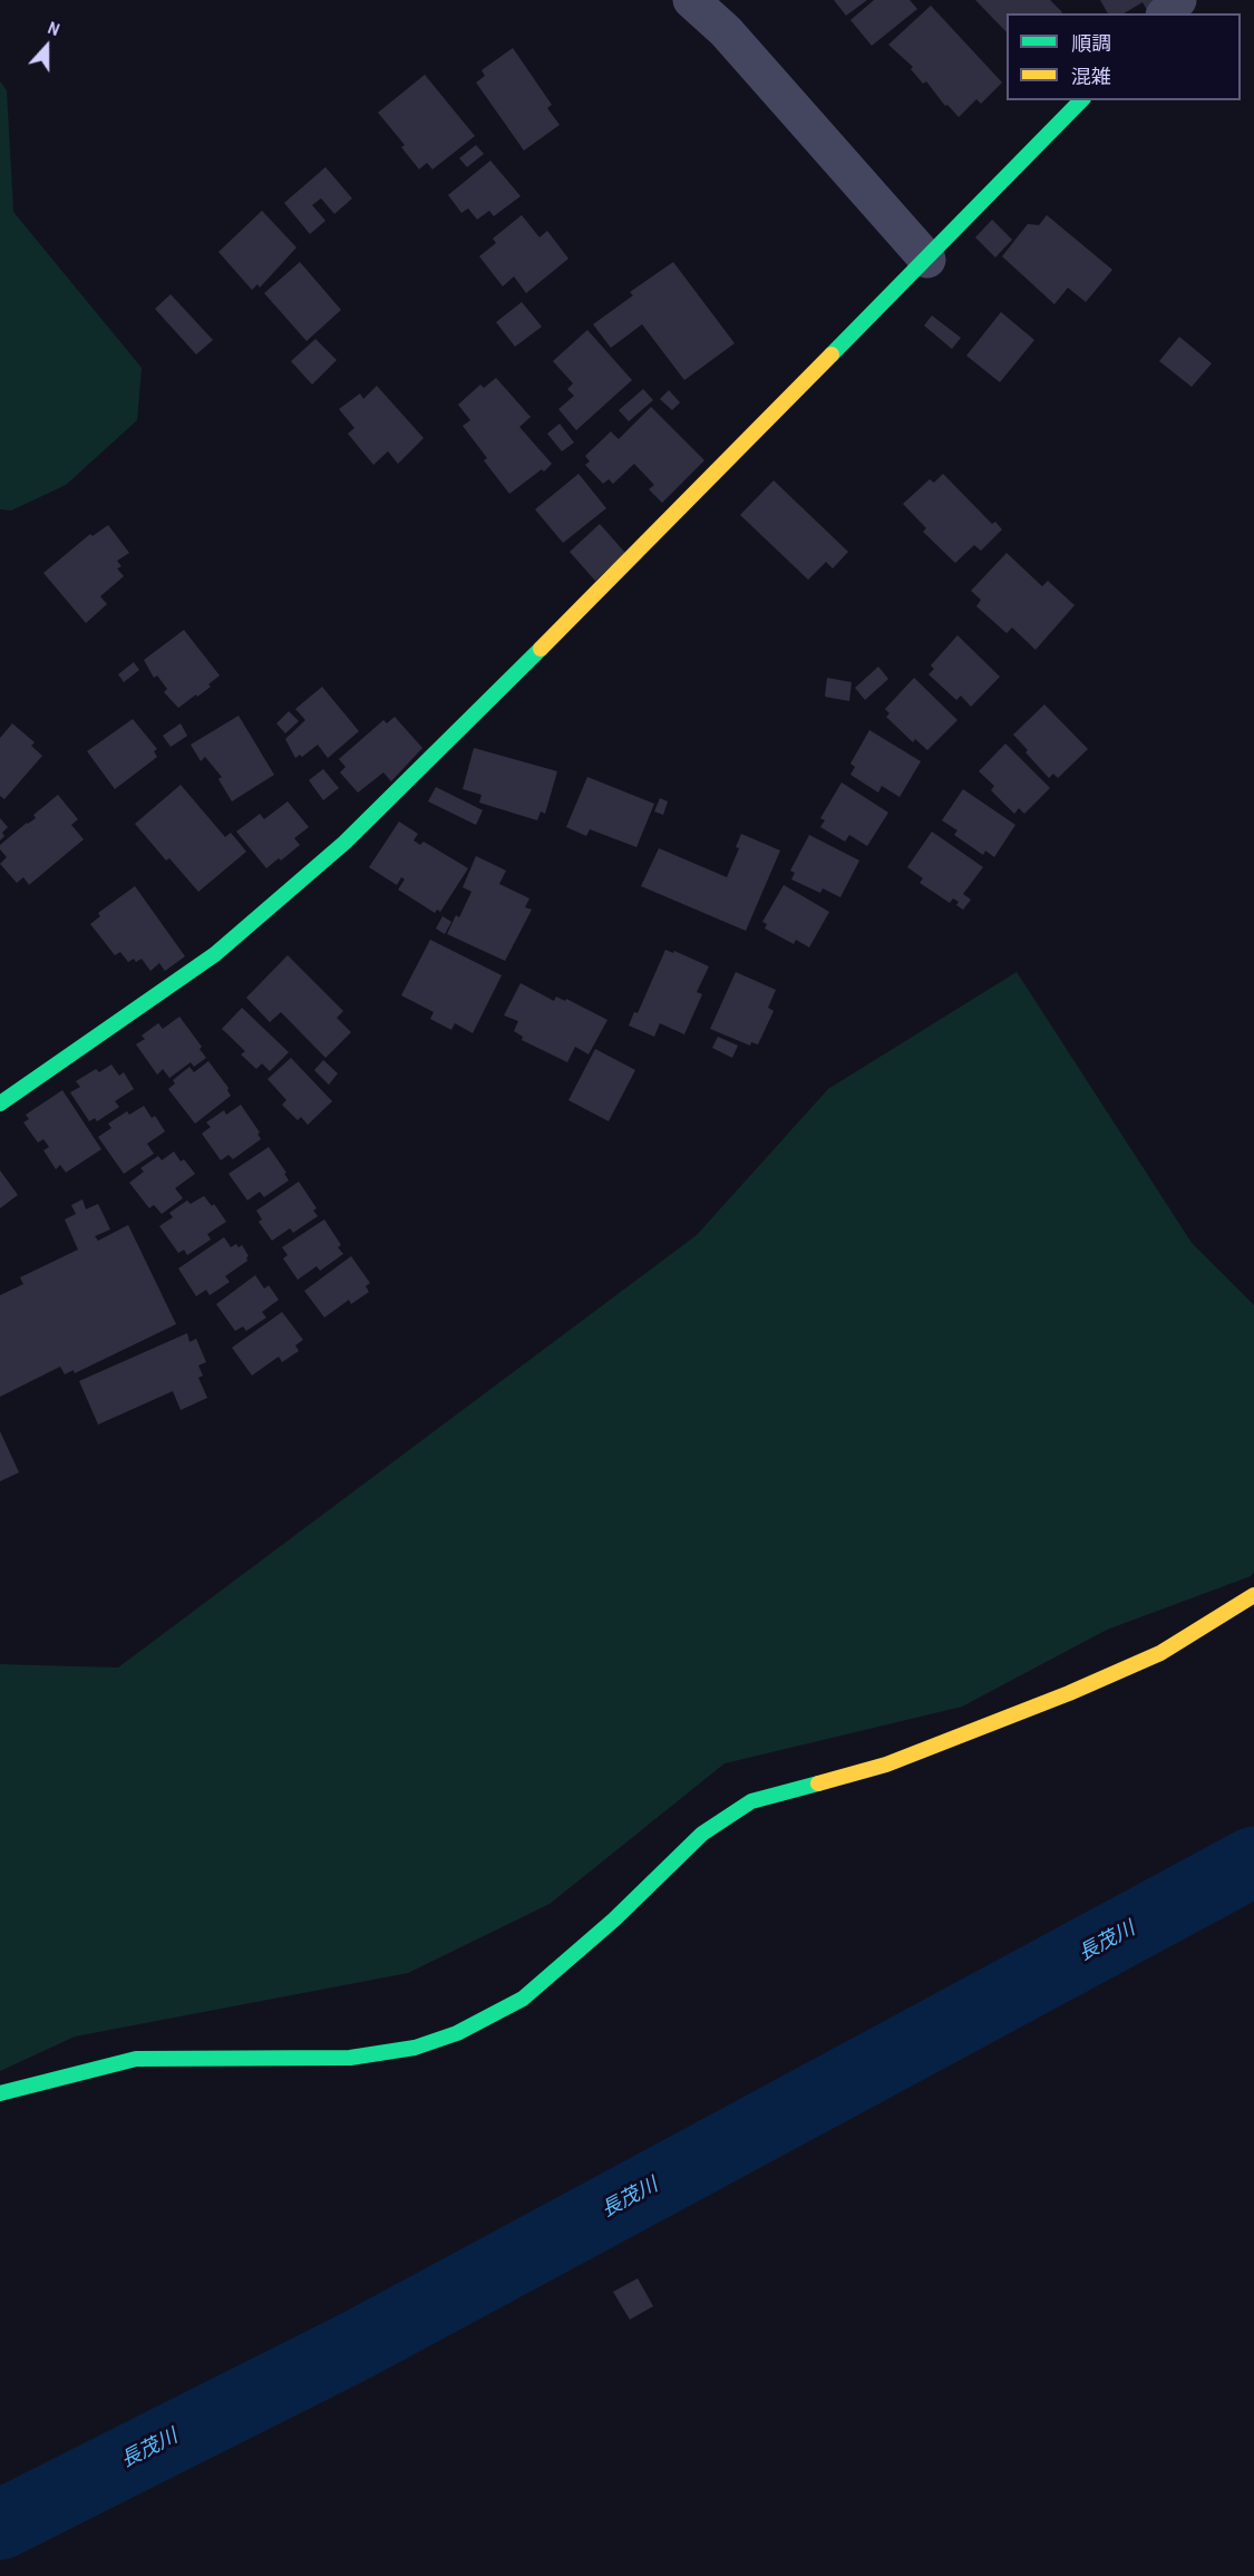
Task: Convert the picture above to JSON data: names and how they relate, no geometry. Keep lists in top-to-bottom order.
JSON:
{
  "water": ["長茂川"],
  "legend": ["順調", "混雑"],
  "north": "top"
}
